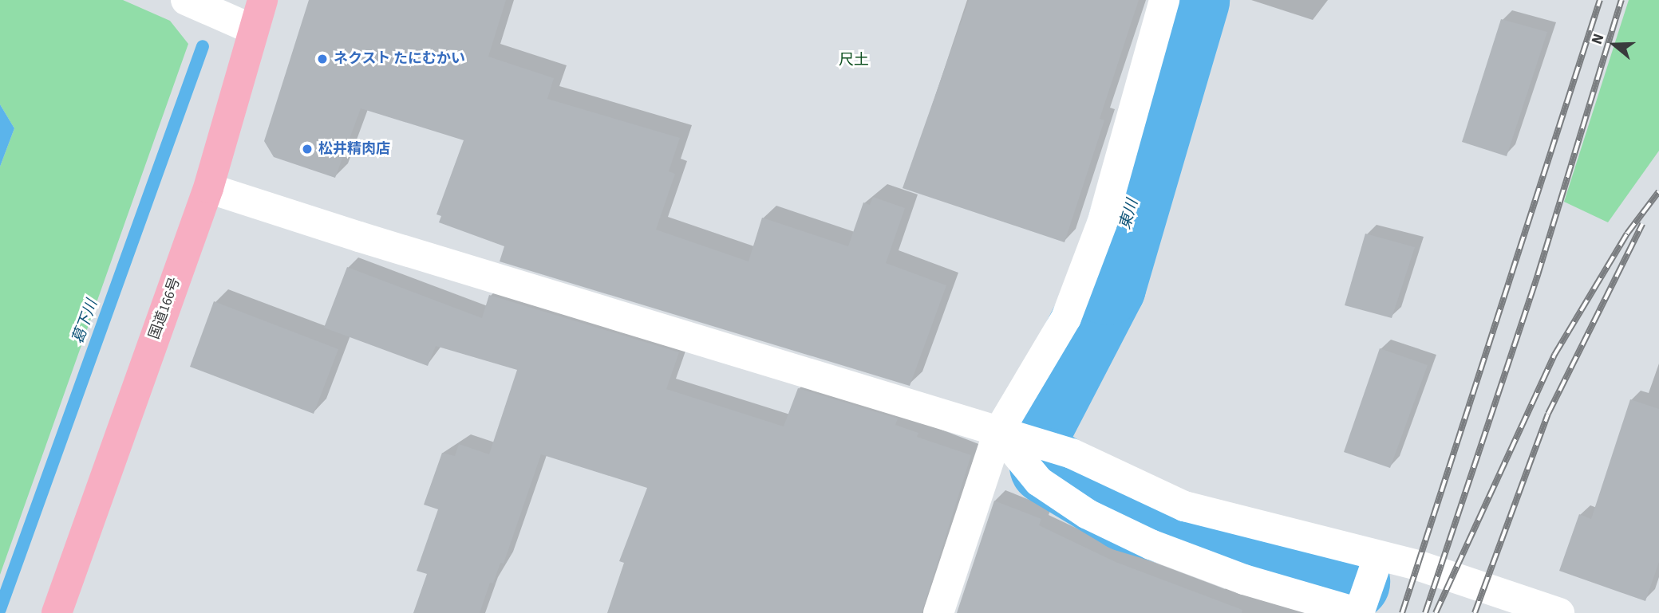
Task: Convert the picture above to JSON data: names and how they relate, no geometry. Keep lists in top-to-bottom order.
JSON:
{
  "streets": {
    "highway": ["国道166号"]
  },
  "districts": ["尺土"],
  "water": ["東川", "葛下川"],
  "places": ["ネクスト たにむかい", "松井精肉店"],
  "north": "left"
}
